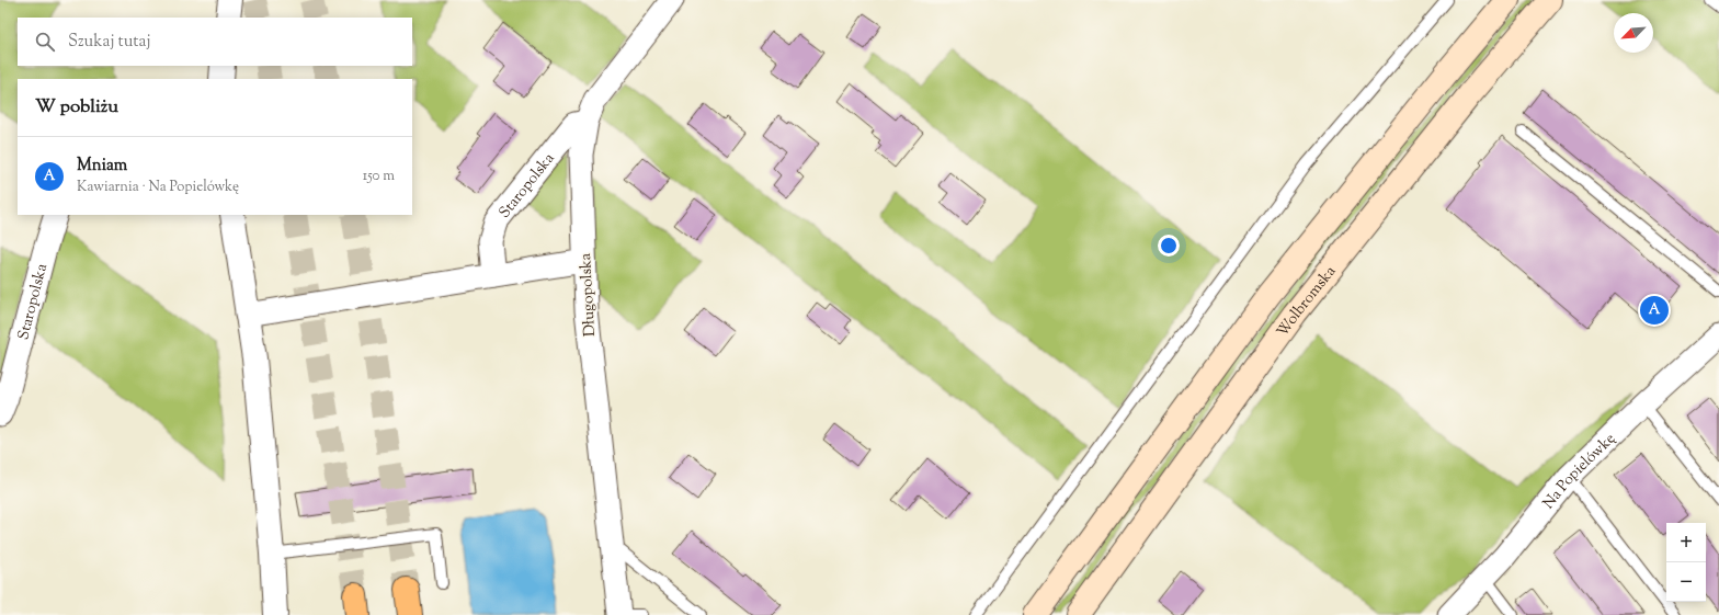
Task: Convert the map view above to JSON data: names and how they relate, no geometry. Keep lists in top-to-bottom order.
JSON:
{
  "streets": {
    "main road": ["Wolbromska"],
    "street": ["Staropolska", "Długopolska", "Na Popielówkę"]
  },
  "crossings": [
    ["Staropolska", "Długopolska"]
  ],
  "north": "bottom left",
  "page": {
    "search": "Szukaj tutaj",
    "heading": "W pobliżu",
    "list": [
      {
        "mark": "A",
        "name": "Mniam",
        "note": "Kawiarnia · Na Popielówkę",
        "value": "150 m"
      }
    ],
    "pins": "A",
    "map_buttons": ["+", "−"]
  }
}
